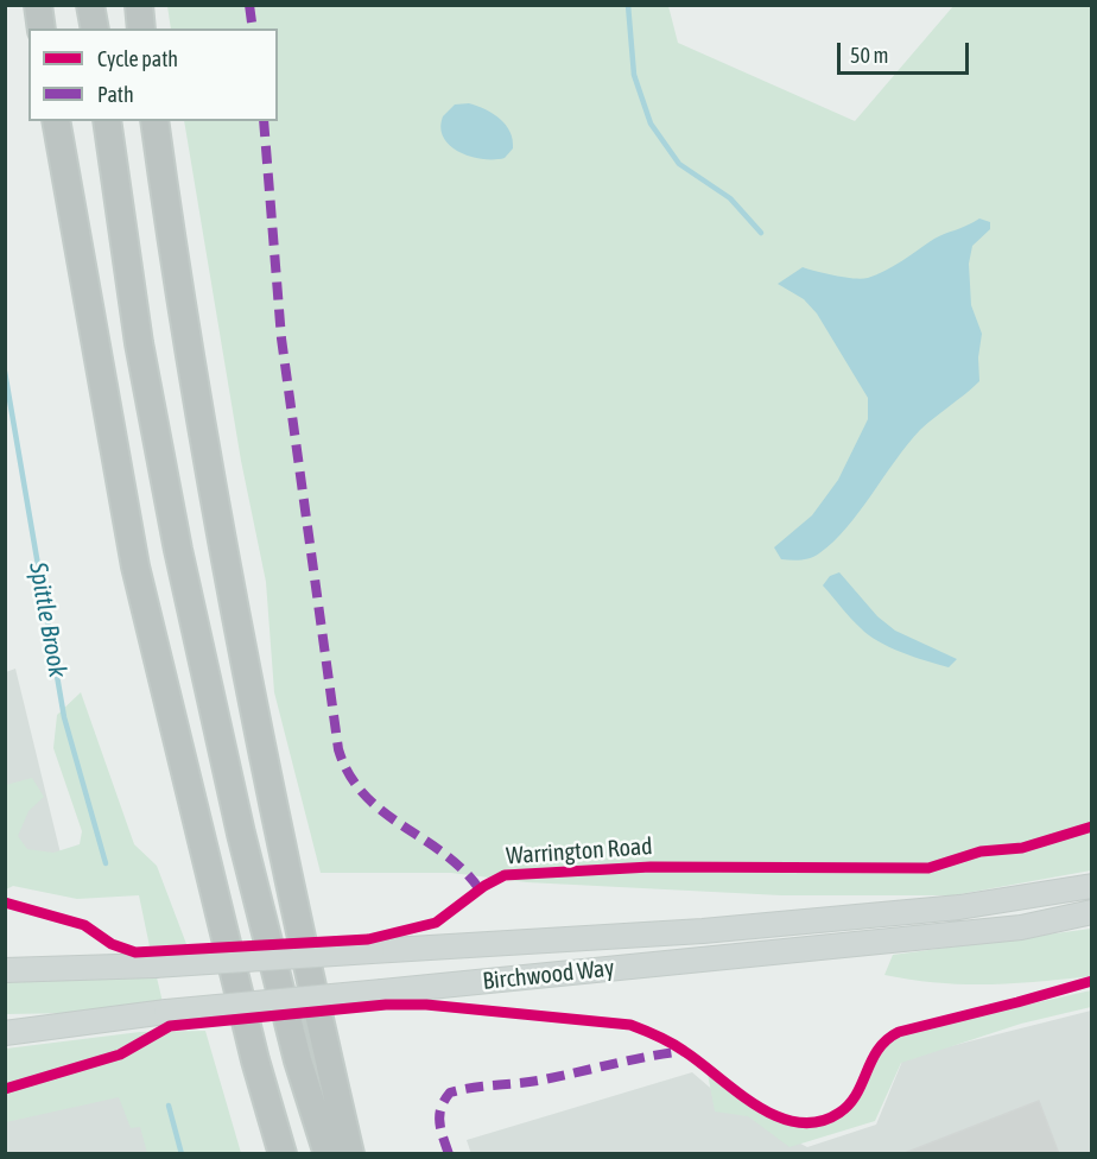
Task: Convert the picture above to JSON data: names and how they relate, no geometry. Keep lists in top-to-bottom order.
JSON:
{
  "streets": {
    "main road": ["Birchwood Way"],
    "cycle path": ["Warrington Road"]
  },
  "water": ["Spittle Brook"],
  "legend": ["Cycle path", "Path"],
  "scale_bar": "50 m"
}
